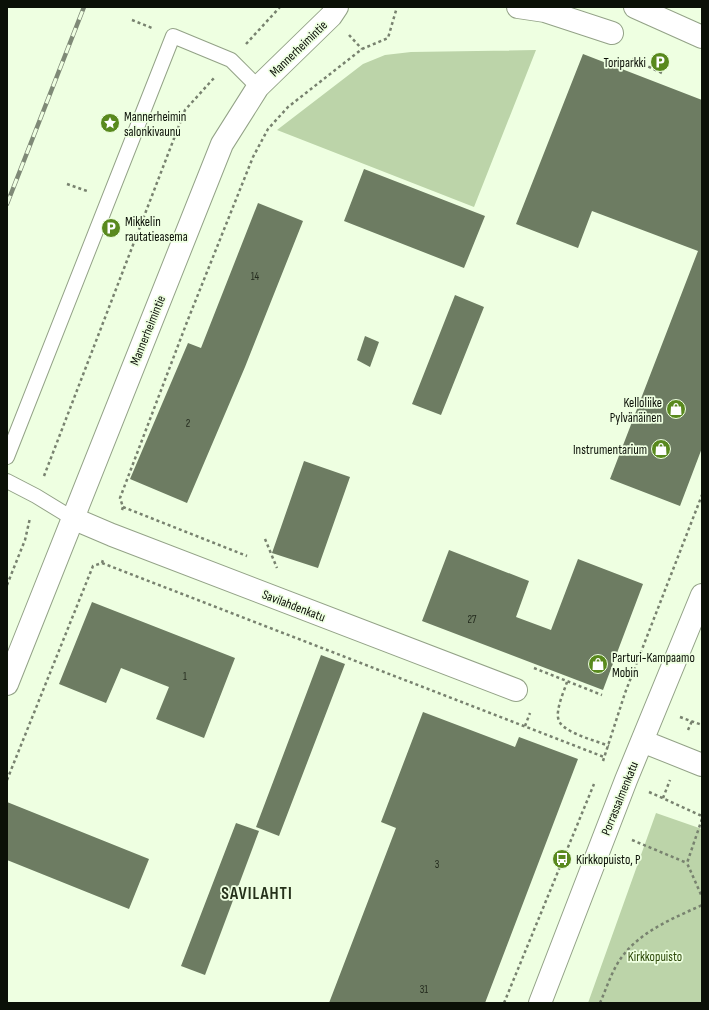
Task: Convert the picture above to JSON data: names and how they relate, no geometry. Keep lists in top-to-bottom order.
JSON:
{
  "streets": {
    "street": ["Mannerheimintie", "Savilahdenkatu", "Porrassalmenkatu"]
  },
  "crossings": [
    ["Mannerheimintie", "Savilahdenkatu"]
  ],
  "districts": ["SAVILAHTI"],
  "parks": ["Kirkkopuisto"],
  "places": {
    "parking": ["Toriparkki", "Mikkelin rautatieasema"],
    "place": ["Mannerheimin salonkivaunu"],
    "shop": ["Kelloliike Pylvänäinen", "Instrumentarium", "Parturi-Kampaamo Mobin"],
    "bus stop": ["Kirkkopuisto, P"]
  },
  "house_numbers": [
    "14",
    "2",
    "27",
    "1",
    "3",
    "31"
  ]
}
